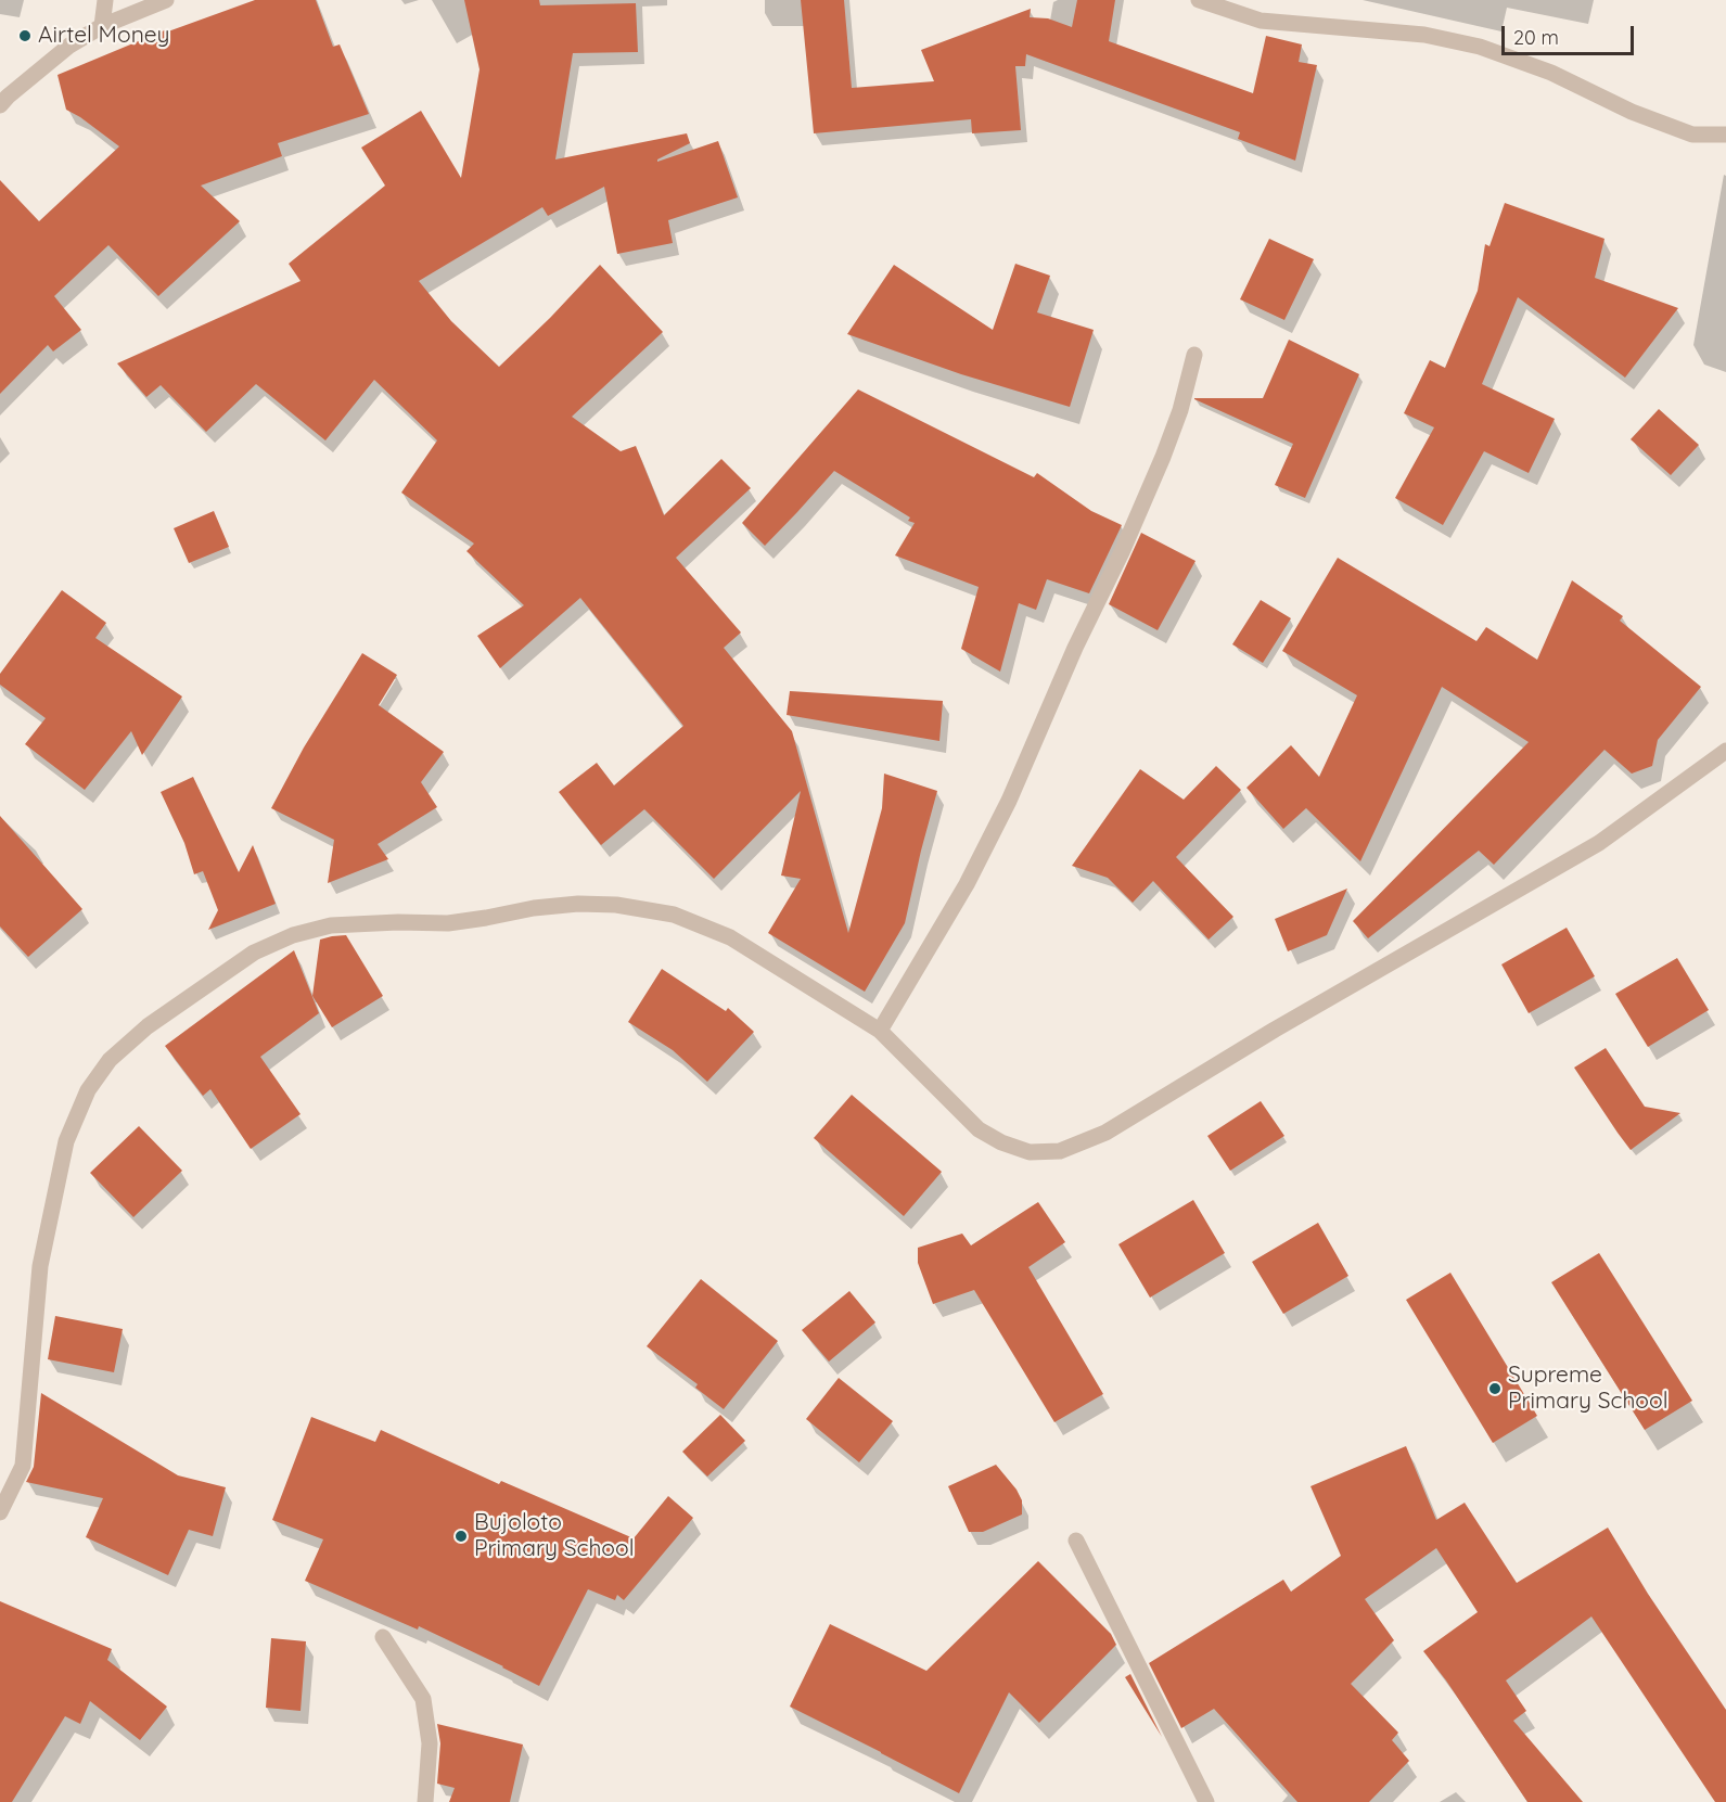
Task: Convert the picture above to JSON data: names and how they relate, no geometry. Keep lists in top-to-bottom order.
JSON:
{
  "places": ["Airtel Money", "Supreme Primary School", "Bujoloto Primary School"],
  "scale_bar": "20 m"
}
